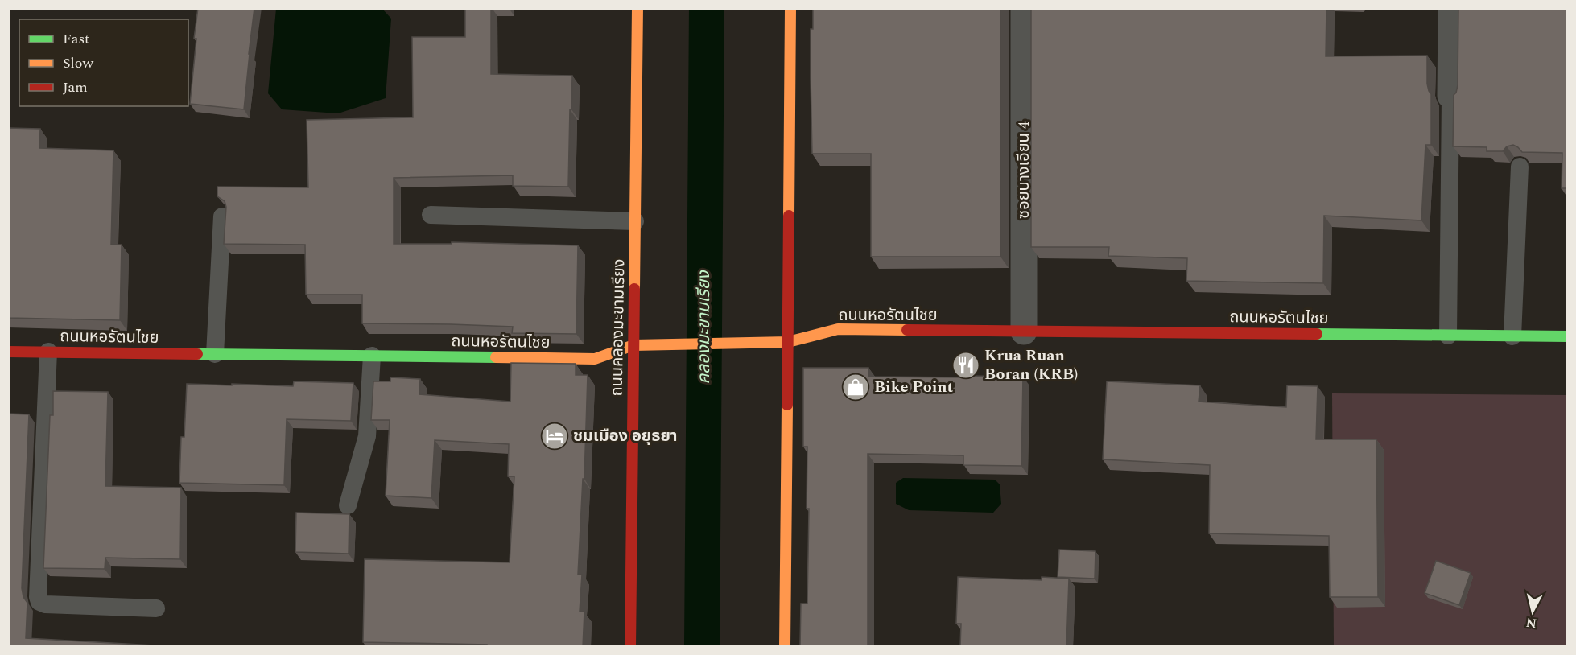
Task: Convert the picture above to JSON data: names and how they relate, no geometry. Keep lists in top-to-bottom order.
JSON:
{
  "streets": {
    "street": ["ซอยบางเอียน 4", "ถนนหอรัตนไชย", "ถนนคลองมะขามเรียง"]
  },
  "crossings": [
    ["ซอยบางเอียน 4", "ถนนหอรัตนไชย"],
    ["ถนนหอรัตนไชย", "ถนนคลองมะขามเรียง"]
  ],
  "water": ["คลองมะขามเรียง"],
  "places": {
    "restaurant": ["Krua Ruan Boran (KRB)"],
    "shop": ["Bike Point"],
    "hotel": ["ชมเมือง อยุธยา"]
  },
  "legend": ["Fast", "Slow", "Jam"],
  "north": "bottom"
}
